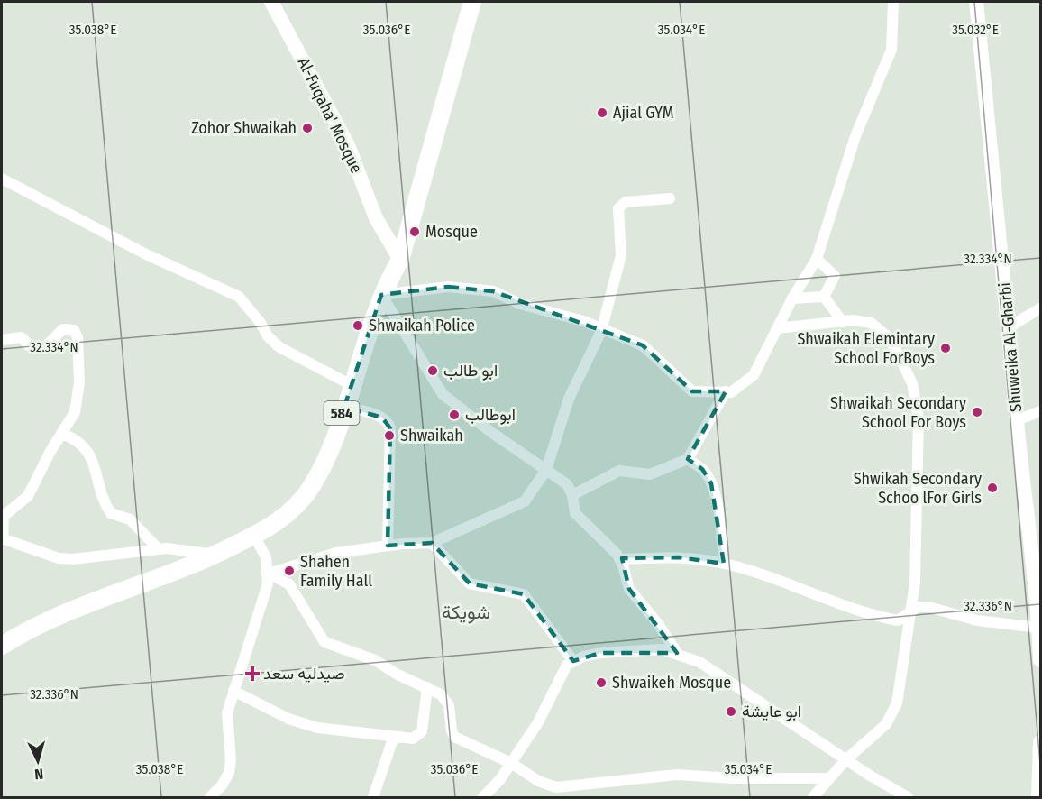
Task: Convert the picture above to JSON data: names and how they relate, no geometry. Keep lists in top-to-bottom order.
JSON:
{
  "streets": {
    "main road": ["584"],
    "street": ["Al-Fuqaha' Mosque", "Shuweika Al-Gharbi"]
  },
  "crossings": [
    ["Al-Fuqaha' Mosque", "584"]
  ],
  "districts": ["شويكة"],
  "places": {
    "other": [
      "Ajial GYM",
      "Zohor Shwaikah",
      "Mosque",
      "Shwaikah Police",
      "Shwaikah Elemintary School ForBoys",
      "ابو طالب",
      "Shwaikah Secondary School For Boys",
      "ابوطالب",
      "Shwaikah",
      "Shwikah Secondary Schoo lFor Girls",
      "Shahen Family Hall",
      "Shwaikeh Mosque",
      "ابو عايشة"
    ],
    "health": ["صيدليه سعد"]
  },
  "north": "bottom",
  "coordinates": [
    "35.038°E",
    "35.036°E",
    "35.034°E",
    "35.032°E",
    "32.334°N",
    "32.336°N"
  ]
}
